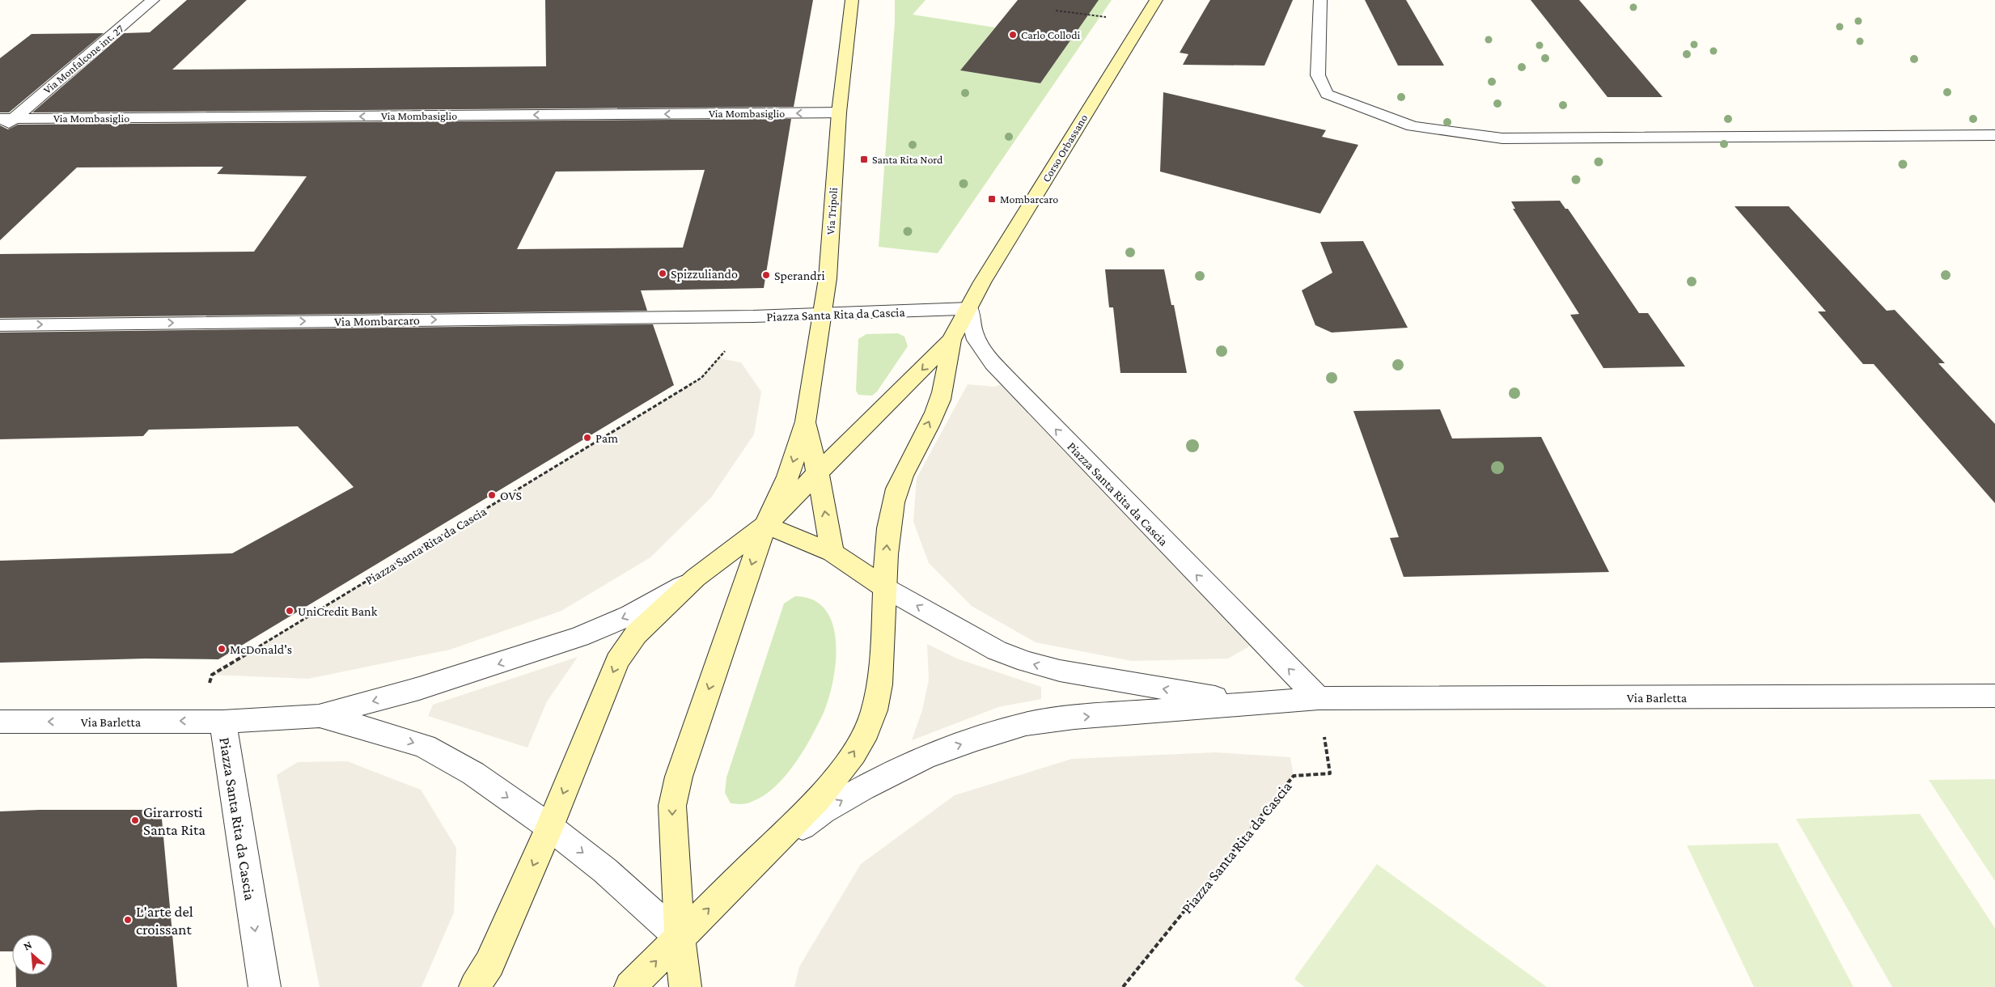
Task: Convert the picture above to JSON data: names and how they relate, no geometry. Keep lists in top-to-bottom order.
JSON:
{
  "streets": {
    "street": [
      "Via Monfalcone int. 27",
      "Via Mombasiglio",
      "Corso Orbassano",
      "Via Tripoli",
      "Piazza Santa Rita da Cascia",
      "Via Mombarcaro",
      "Via Barletta"
    ]
  },
  "crossings": [
    ["Via Monfalcone int. 27", "Via Mombasiglio"],
    ["Via Mombasiglio", "Via Tripoli"],
    ["Corso Orbassano", "Piazza Santa Rita da Cascia"],
    ["Via Tripoli", "Piazza Santa Rita da Cascia"],
    ["Piazza Santa Rita da Cascia", "Via Mombarcaro"],
    ["Piazza Santa Rita da Cascia", "Via Barletta"]
  ],
  "one_way": ["Via Mombasiglio", "Via Mombarcaro"],
  "places": {
    "other": [
      "Carlo Collodi",
      "Spizzuliando",
      "Sperandri",
      "Pam",
      "OVS",
      "UniCredit Bank",
      "McDonald's",
      "Girarrosti Santa Rita",
      "L'arte del croissant"
    ],
    "transit": ["Santa Rita Nord", "Mombarcaro"]
  },
  "north": "top left"
}
